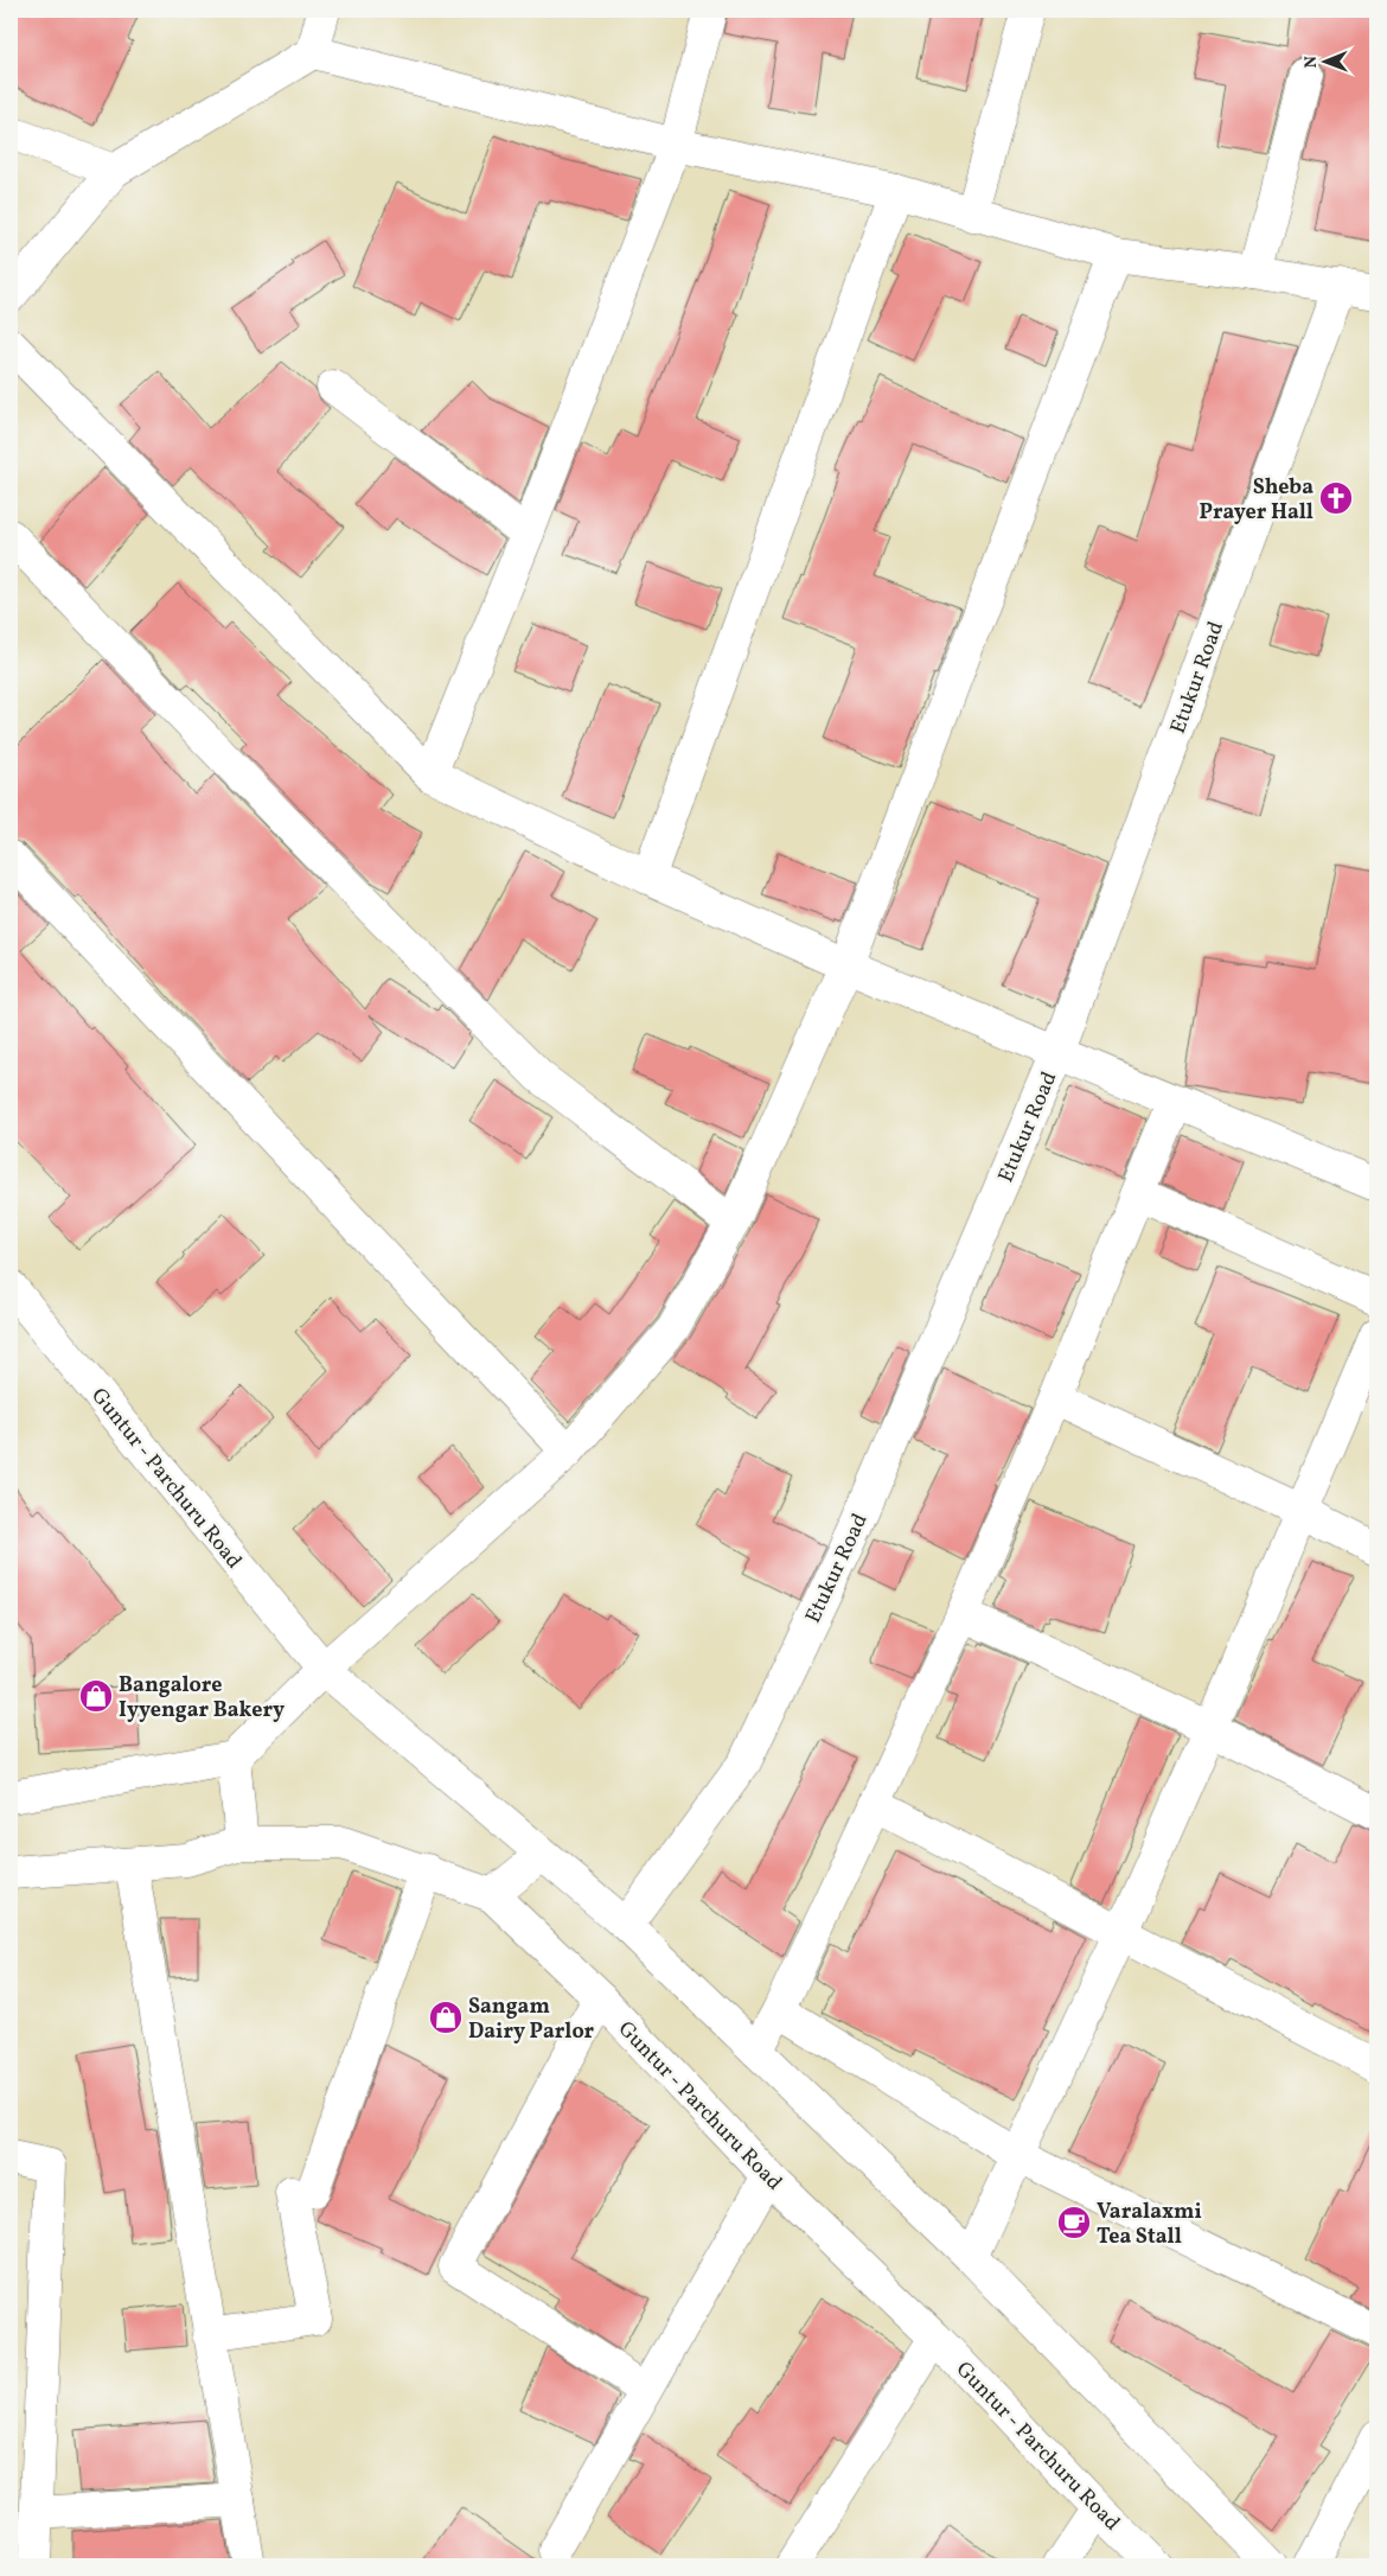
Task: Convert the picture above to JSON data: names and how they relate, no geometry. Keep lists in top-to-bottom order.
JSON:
{
  "streets": {
    "street": ["Etukur Road", "Guntur - Parchuru Road"]
  },
  "crossings": [
    ["Etukur Road", "Guntur - Parchuru Road"]
  ],
  "places": {
    "church": ["Sheba Prayer Hall"],
    "shop": ["Bangalore Iyyengar Bakery", "Sangam Dairy Parlor"],
    "cafe": ["Varalaxmi Tea Stall"]
  },
  "north": "left"
}
